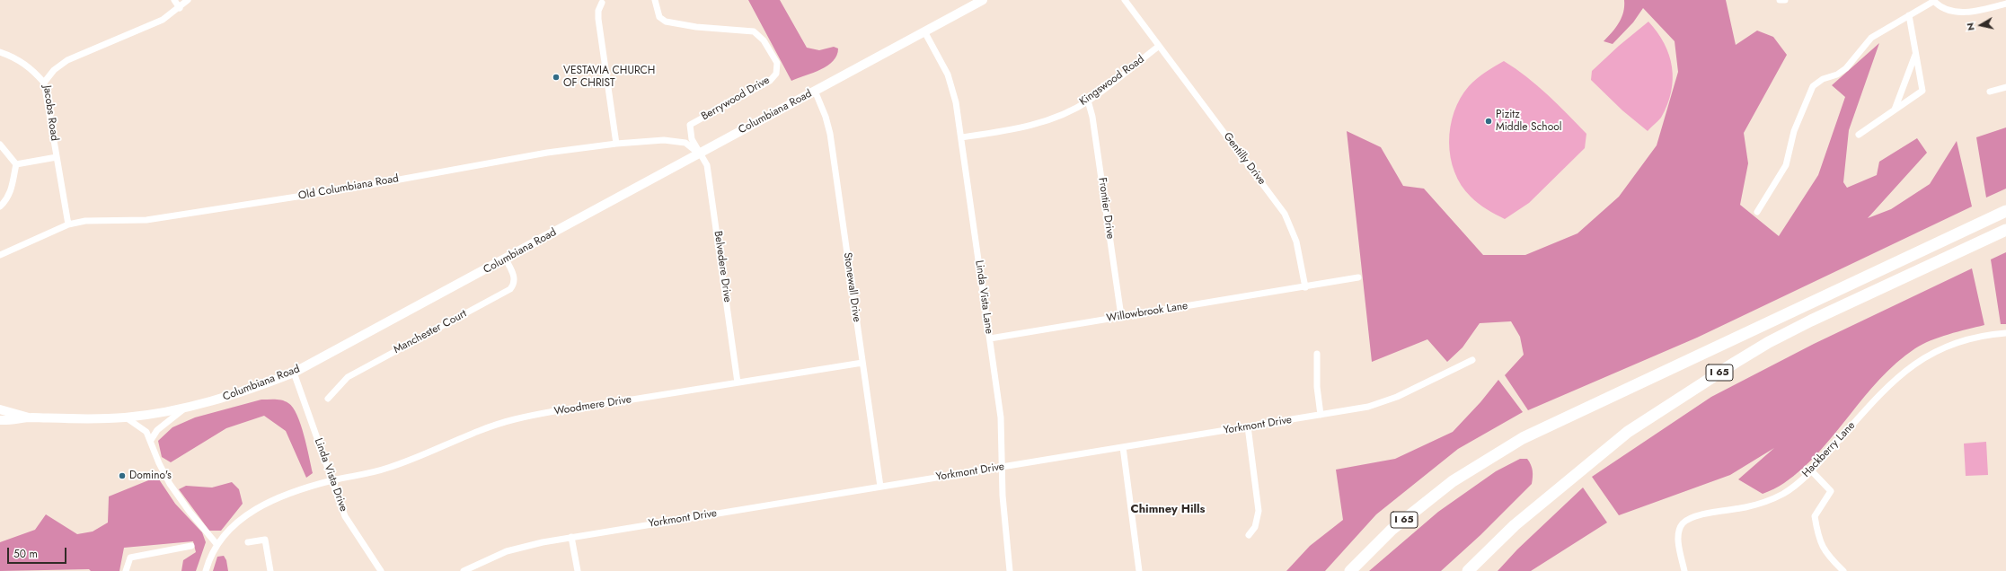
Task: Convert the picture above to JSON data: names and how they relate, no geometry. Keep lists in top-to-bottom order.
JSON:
{
  "streets": {
    "highway": ["I 65"],
    "main road": ["Columbiana Road"],
    "street": [
      "Kingswood Road",
      "Berrywood Drive",
      "Jacobs Road",
      "Gentilly Drive",
      "Old Columbiana Road",
      "Frontier Drive",
      "Belvedere Drive",
      "Stonewall Drive",
      "Linda Vista Lane",
      "Willowbrook Lane",
      "Manchester Court",
      "Woodmere Drive",
      "Yorkmont Drive",
      "Hackberry Lane",
      "Linda Vista Drive"
    ]
  },
  "crossings": [
    ["Kingswood Road", "Gentilly Drive"],
    ["Kingswood Road", "Frontier Drive"],
    ["Kingswood Road", "Linda Vista Lane"],
    ["Berrywood Drive", "Columbiana Road"],
    ["Berrywood Drive", "Old Columbiana Road"],
    ["Berrywood Drive", "Belvedere Drive"],
    ["Columbiana Road", "Old Columbiana Road"],
    ["Columbiana Road", "Belvedere Drive"],
    ["Columbiana Road", "Stonewall Drive"],
    ["Columbiana Road", "Linda Vista Lane"],
    ["Columbiana Road", "Manchester Court"],
    ["Columbiana Road", "Linda Vista Drive"],
    ["Jacobs Road", "Old Columbiana Road"],
    ["Gentilly Drive", "Willowbrook Lane"],
    ["Old Columbiana Road", "Belvedere Drive"],
    ["Frontier Drive", "Willowbrook Lane"],
    ["Belvedere Drive", "Woodmere Drive"],
    ["Stonewall Drive", "Woodmere Drive"],
    ["Stonewall Drive", "Yorkmont Drive"],
    ["Linda Vista Lane", "Willowbrook Lane"],
    ["Linda Vista Lane", "Yorkmont Drive"],
    ["Woodmere Drive", "Linda Vista Drive"]
  ],
  "districts": ["Chimney Hills"],
  "places": ["VESTAVIA CHURCH OF CHRIST", "Pizitz Middle School", "Domino's"],
  "scale_bar": "50 m",
  "north": "left"
}
